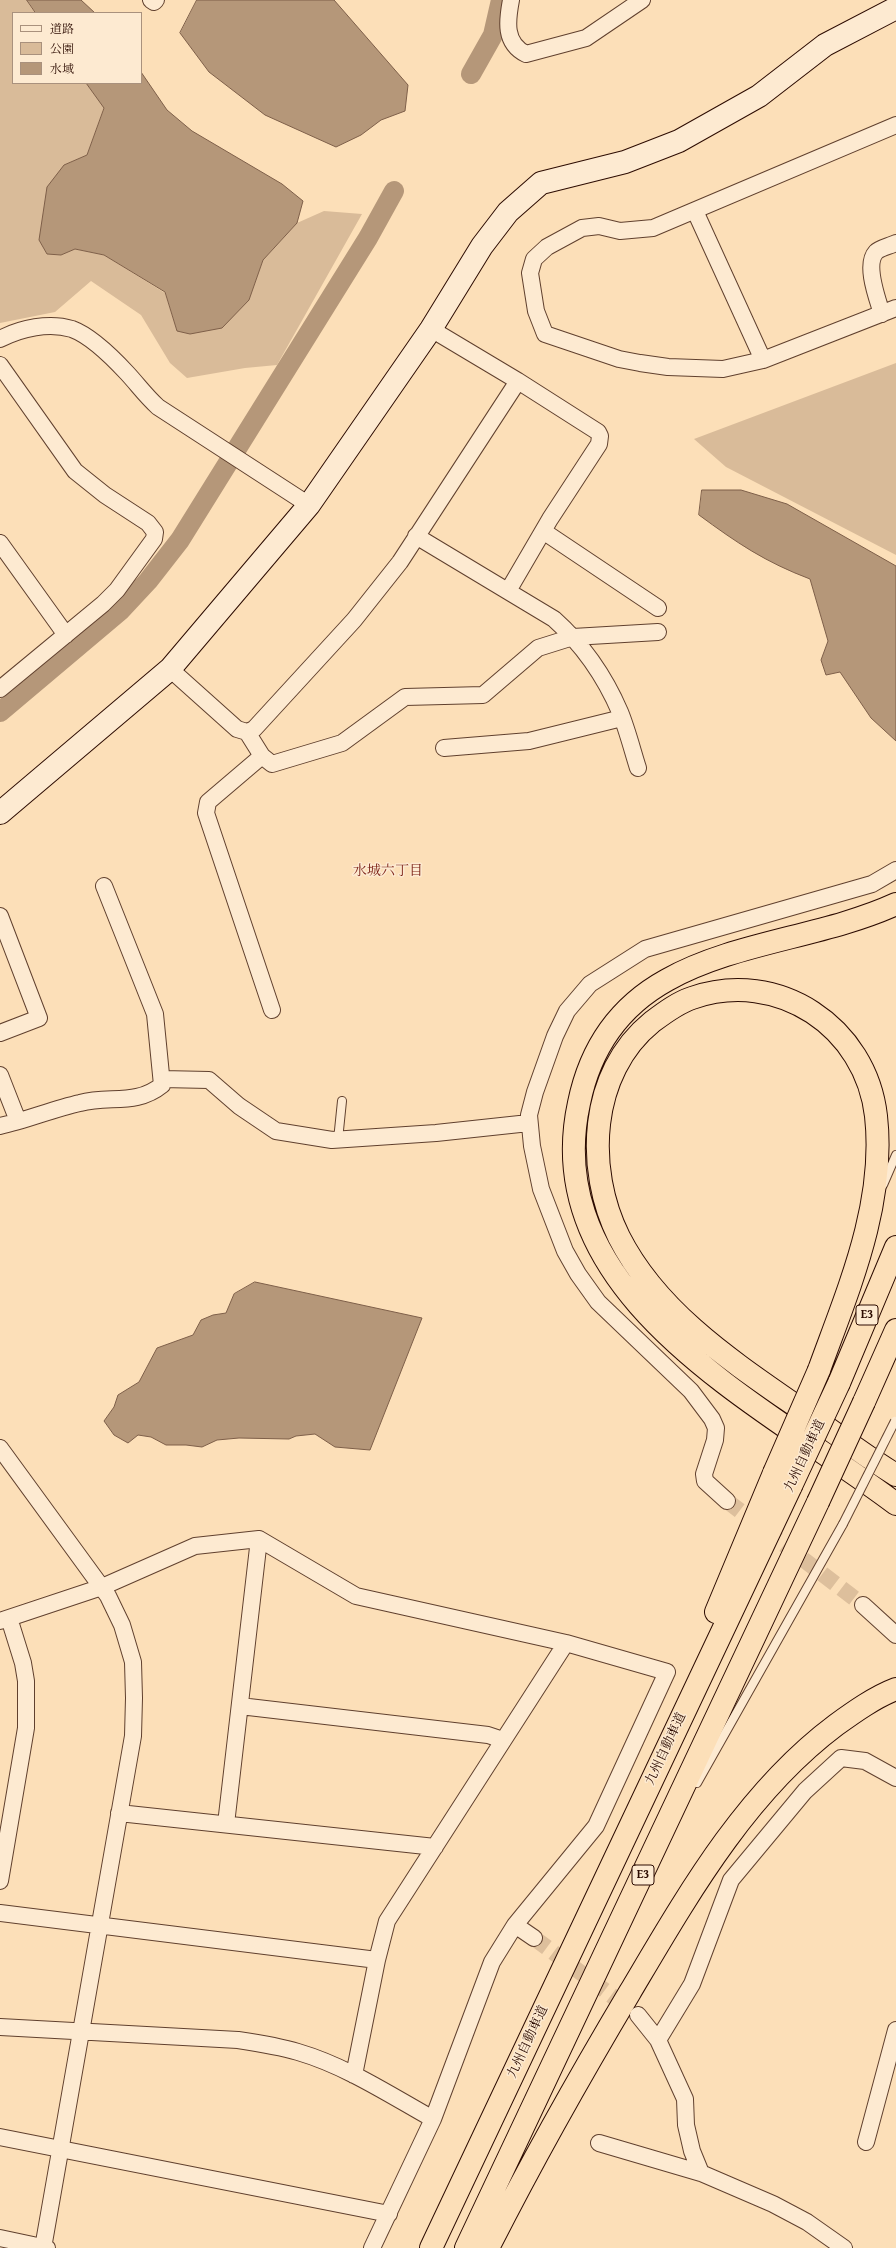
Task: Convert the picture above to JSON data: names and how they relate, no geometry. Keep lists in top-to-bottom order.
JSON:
{
  "streets": {
    "highway": ["E3", "九州自動車道"]
  },
  "districts": ["水城六丁目"],
  "legend": ["道路", "公園", "水域"]
}
